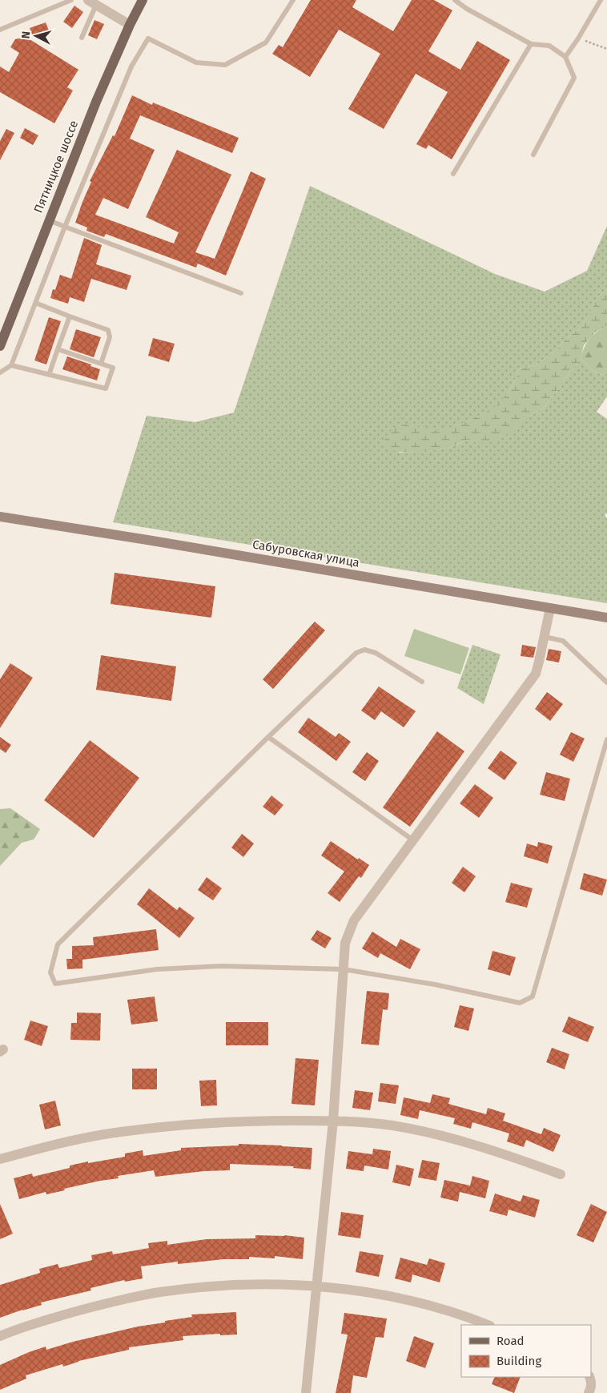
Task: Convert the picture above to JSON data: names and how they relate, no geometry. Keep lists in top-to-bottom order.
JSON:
{
  "streets": {
    "main road": ["Пятницкое шоссе"],
    "street": ["Сабуровская улица"]
  },
  "legend": ["Road", "Building"],
  "north": "left"
}
